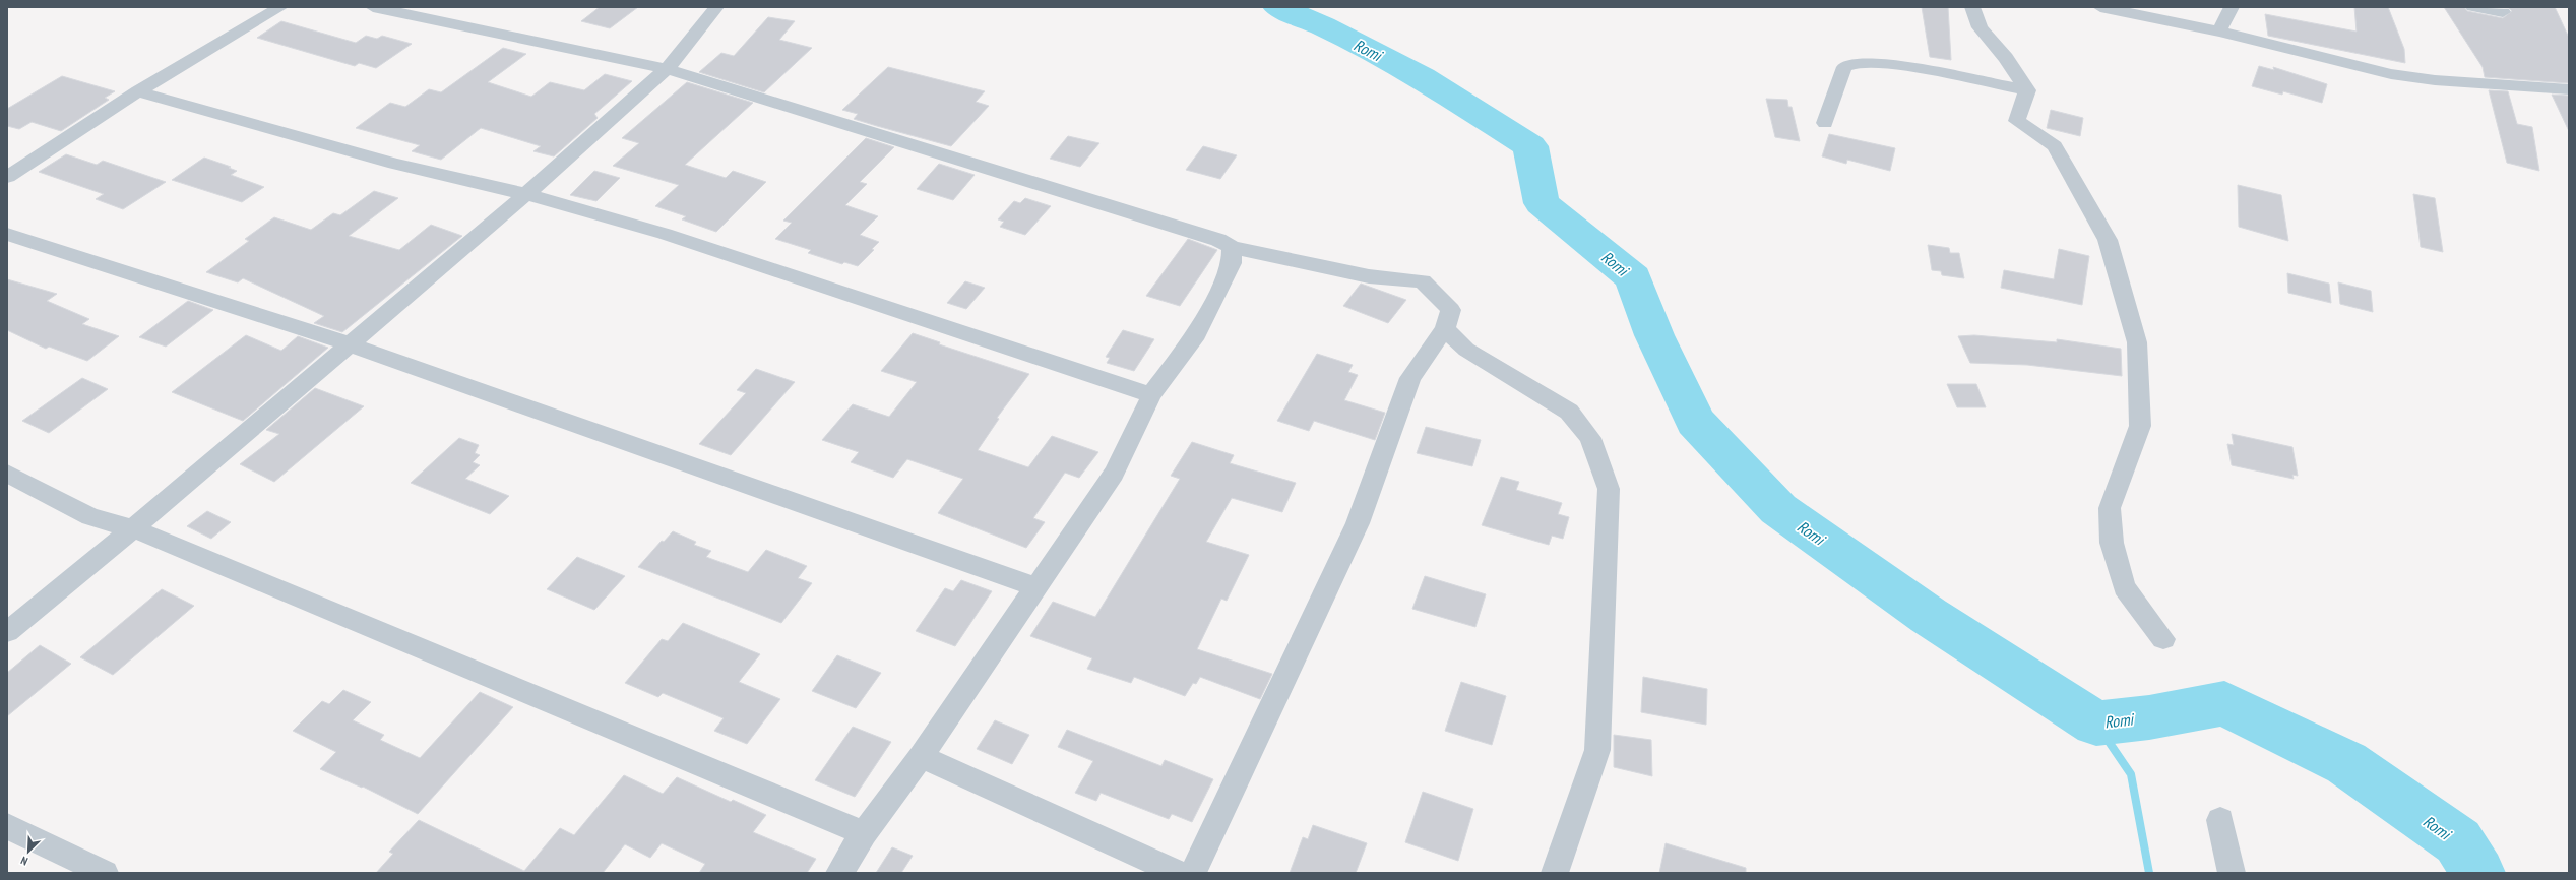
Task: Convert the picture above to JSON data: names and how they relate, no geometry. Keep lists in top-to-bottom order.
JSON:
{
  "water": ["Romi"],
  "north": "bottom left"
}
